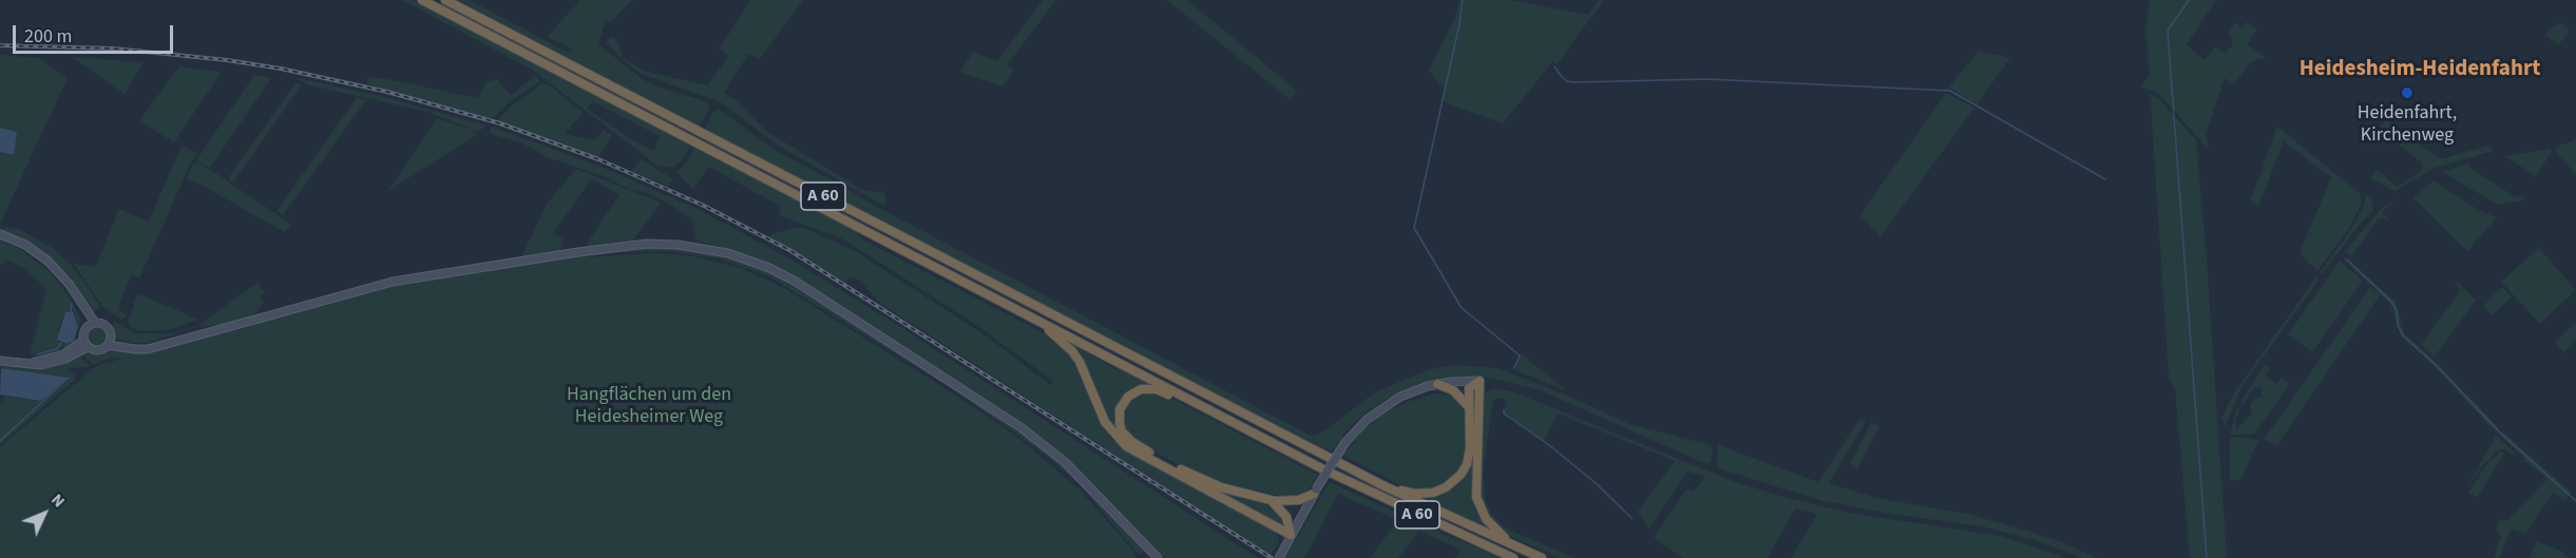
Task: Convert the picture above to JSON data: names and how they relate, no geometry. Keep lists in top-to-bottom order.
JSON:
{
  "streets": {
    "highway": ["A 60"]
  },
  "districts": ["Heidesheim-Heidenfahrt"],
  "parks": ["Hangflächen um den Heidesheimer Weg"],
  "places": ["Heidenfahrt, Kirchenweg"],
  "scale_bar": "200 m",
  "north": "top right"
}
